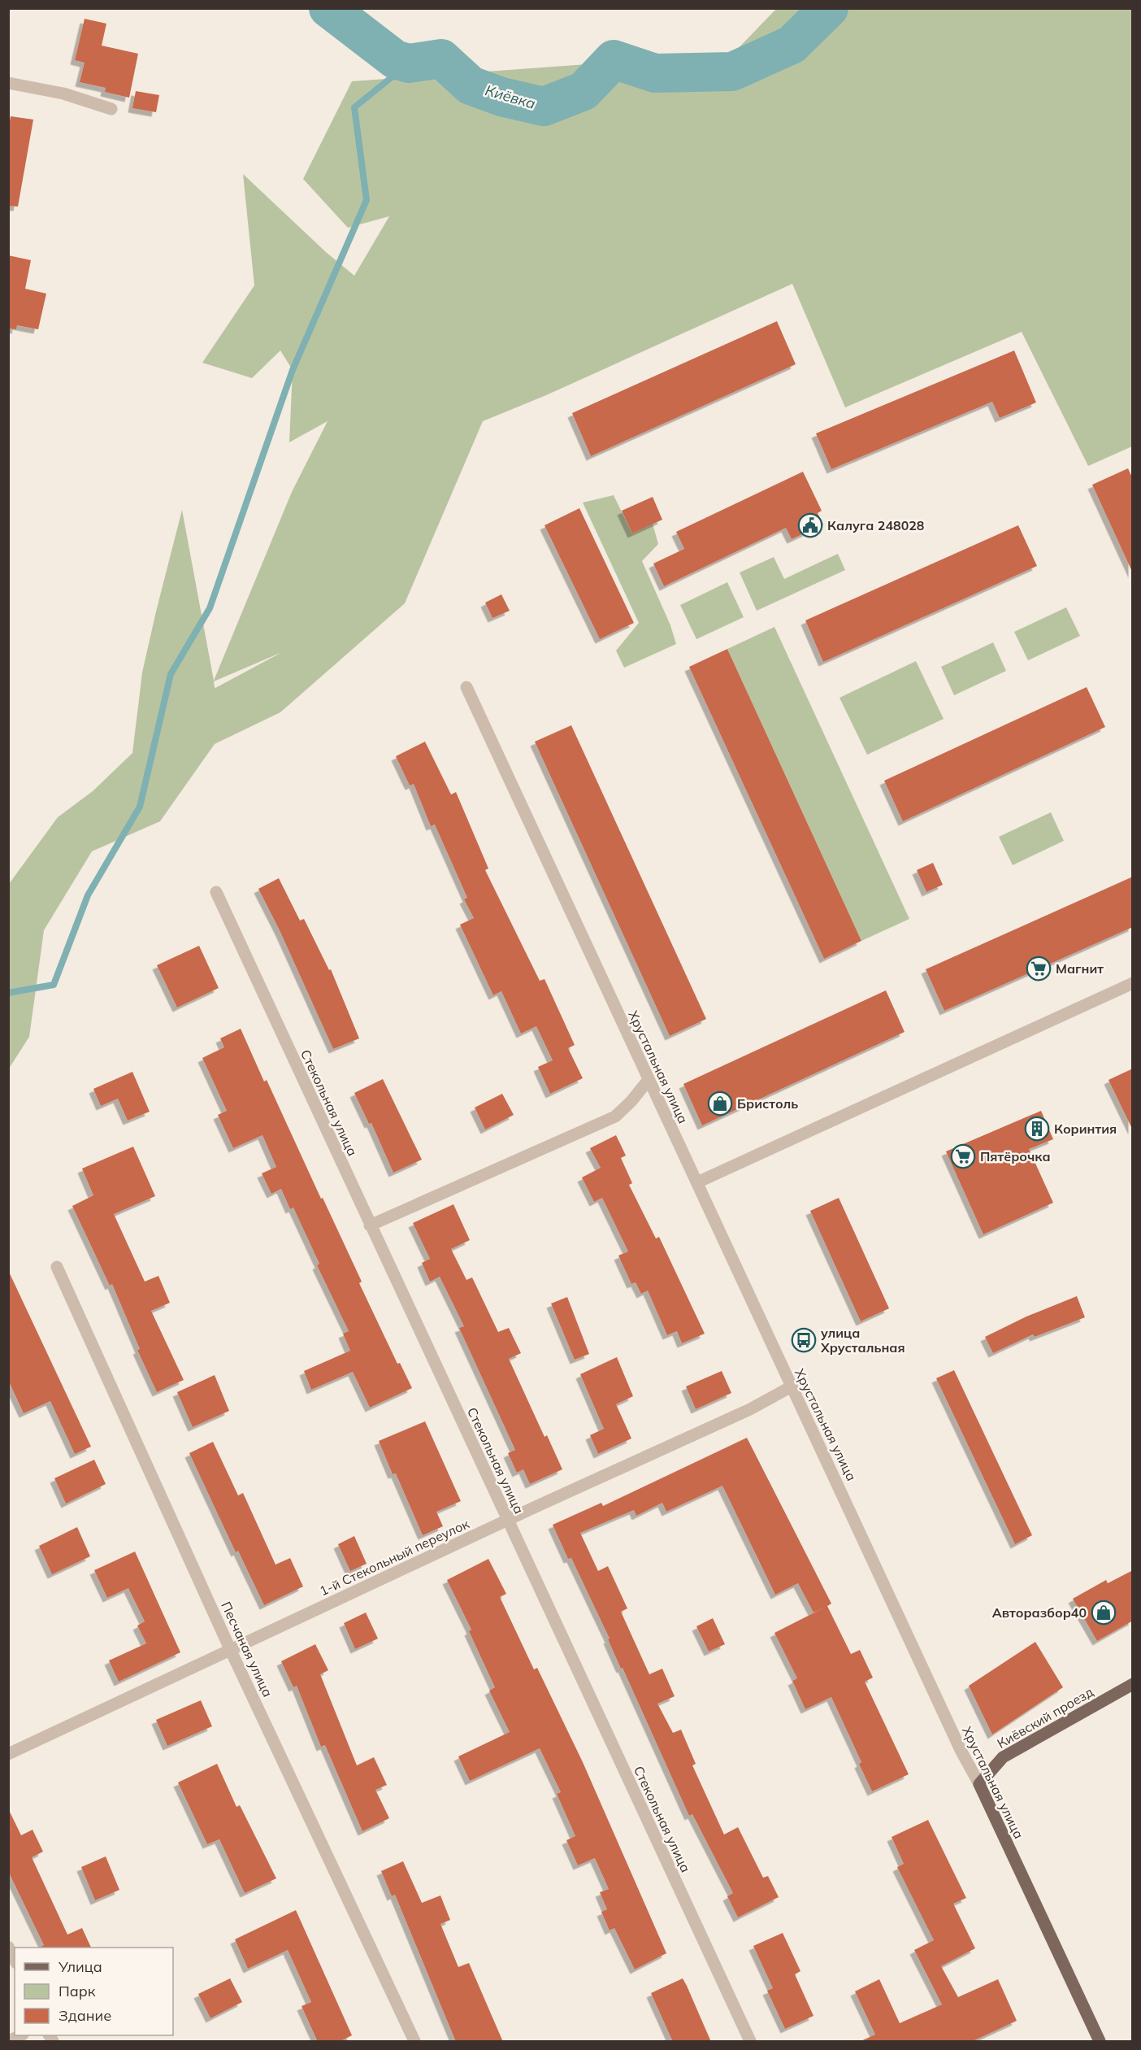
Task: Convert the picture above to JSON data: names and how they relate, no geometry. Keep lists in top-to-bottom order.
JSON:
{
  "streets": {
    "main road": ["Хрустальная улица", "Киёвский проезд"],
    "street": ["Стекольная улица", "1-й Стекольный переулок", "Песчаная улица"]
  },
  "crossings": [
    ["Хрустальная улица", "1-й Стекольный переулок"],
    ["Хрустальная улица", "Киёвский проезд"],
    ["Стекольная улица", "1-й Стекольный переулок"],
    ["1-й Стекольный переулок", "Песчаная улица"]
  ],
  "water": ["Киёвка"],
  "places": {
    "public building": ["Калуга 248028"],
    "supermarket": ["Магнит", "Пятёрочка"],
    "shop": ["Бристоль", "Авторазбор40"],
    "building": ["Коринтия"],
    "bus stop": ["улица Хрустальная"]
  },
  "legend": ["Улица", "Парк", "Здание"]
}
